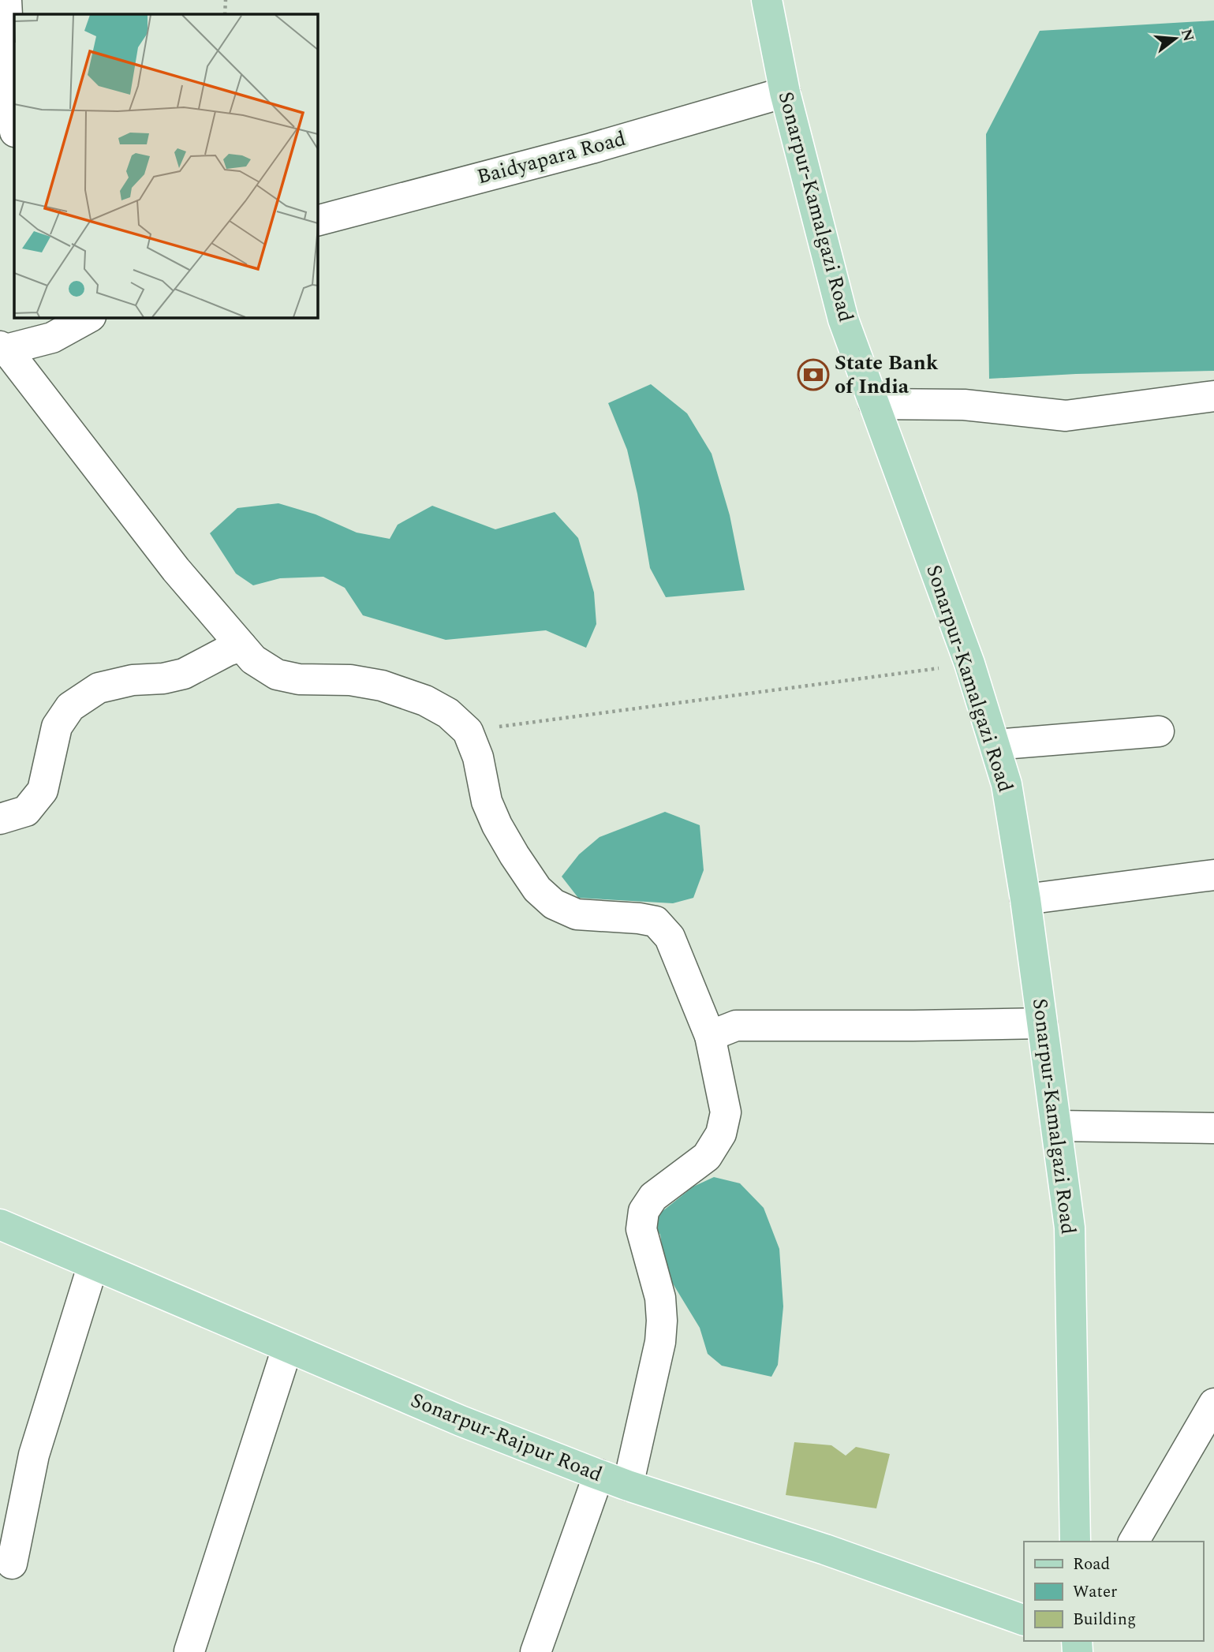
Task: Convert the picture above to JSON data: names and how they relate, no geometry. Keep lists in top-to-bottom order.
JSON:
{
  "streets": {
    "main road": ["Sonarpur-Kamalgazi Road", "Sonarpur-Rajpur Road"],
    "street": ["Baidyapara Road"]
  },
  "crossings": [
    ["Baidyapara Road", "Sonarpur-Kamalgazi Road"]
  ],
  "places": {
    "bank": ["State Bank of India"]
  },
  "legend": ["Road", "Water", "Building"],
  "north": "right"
}
